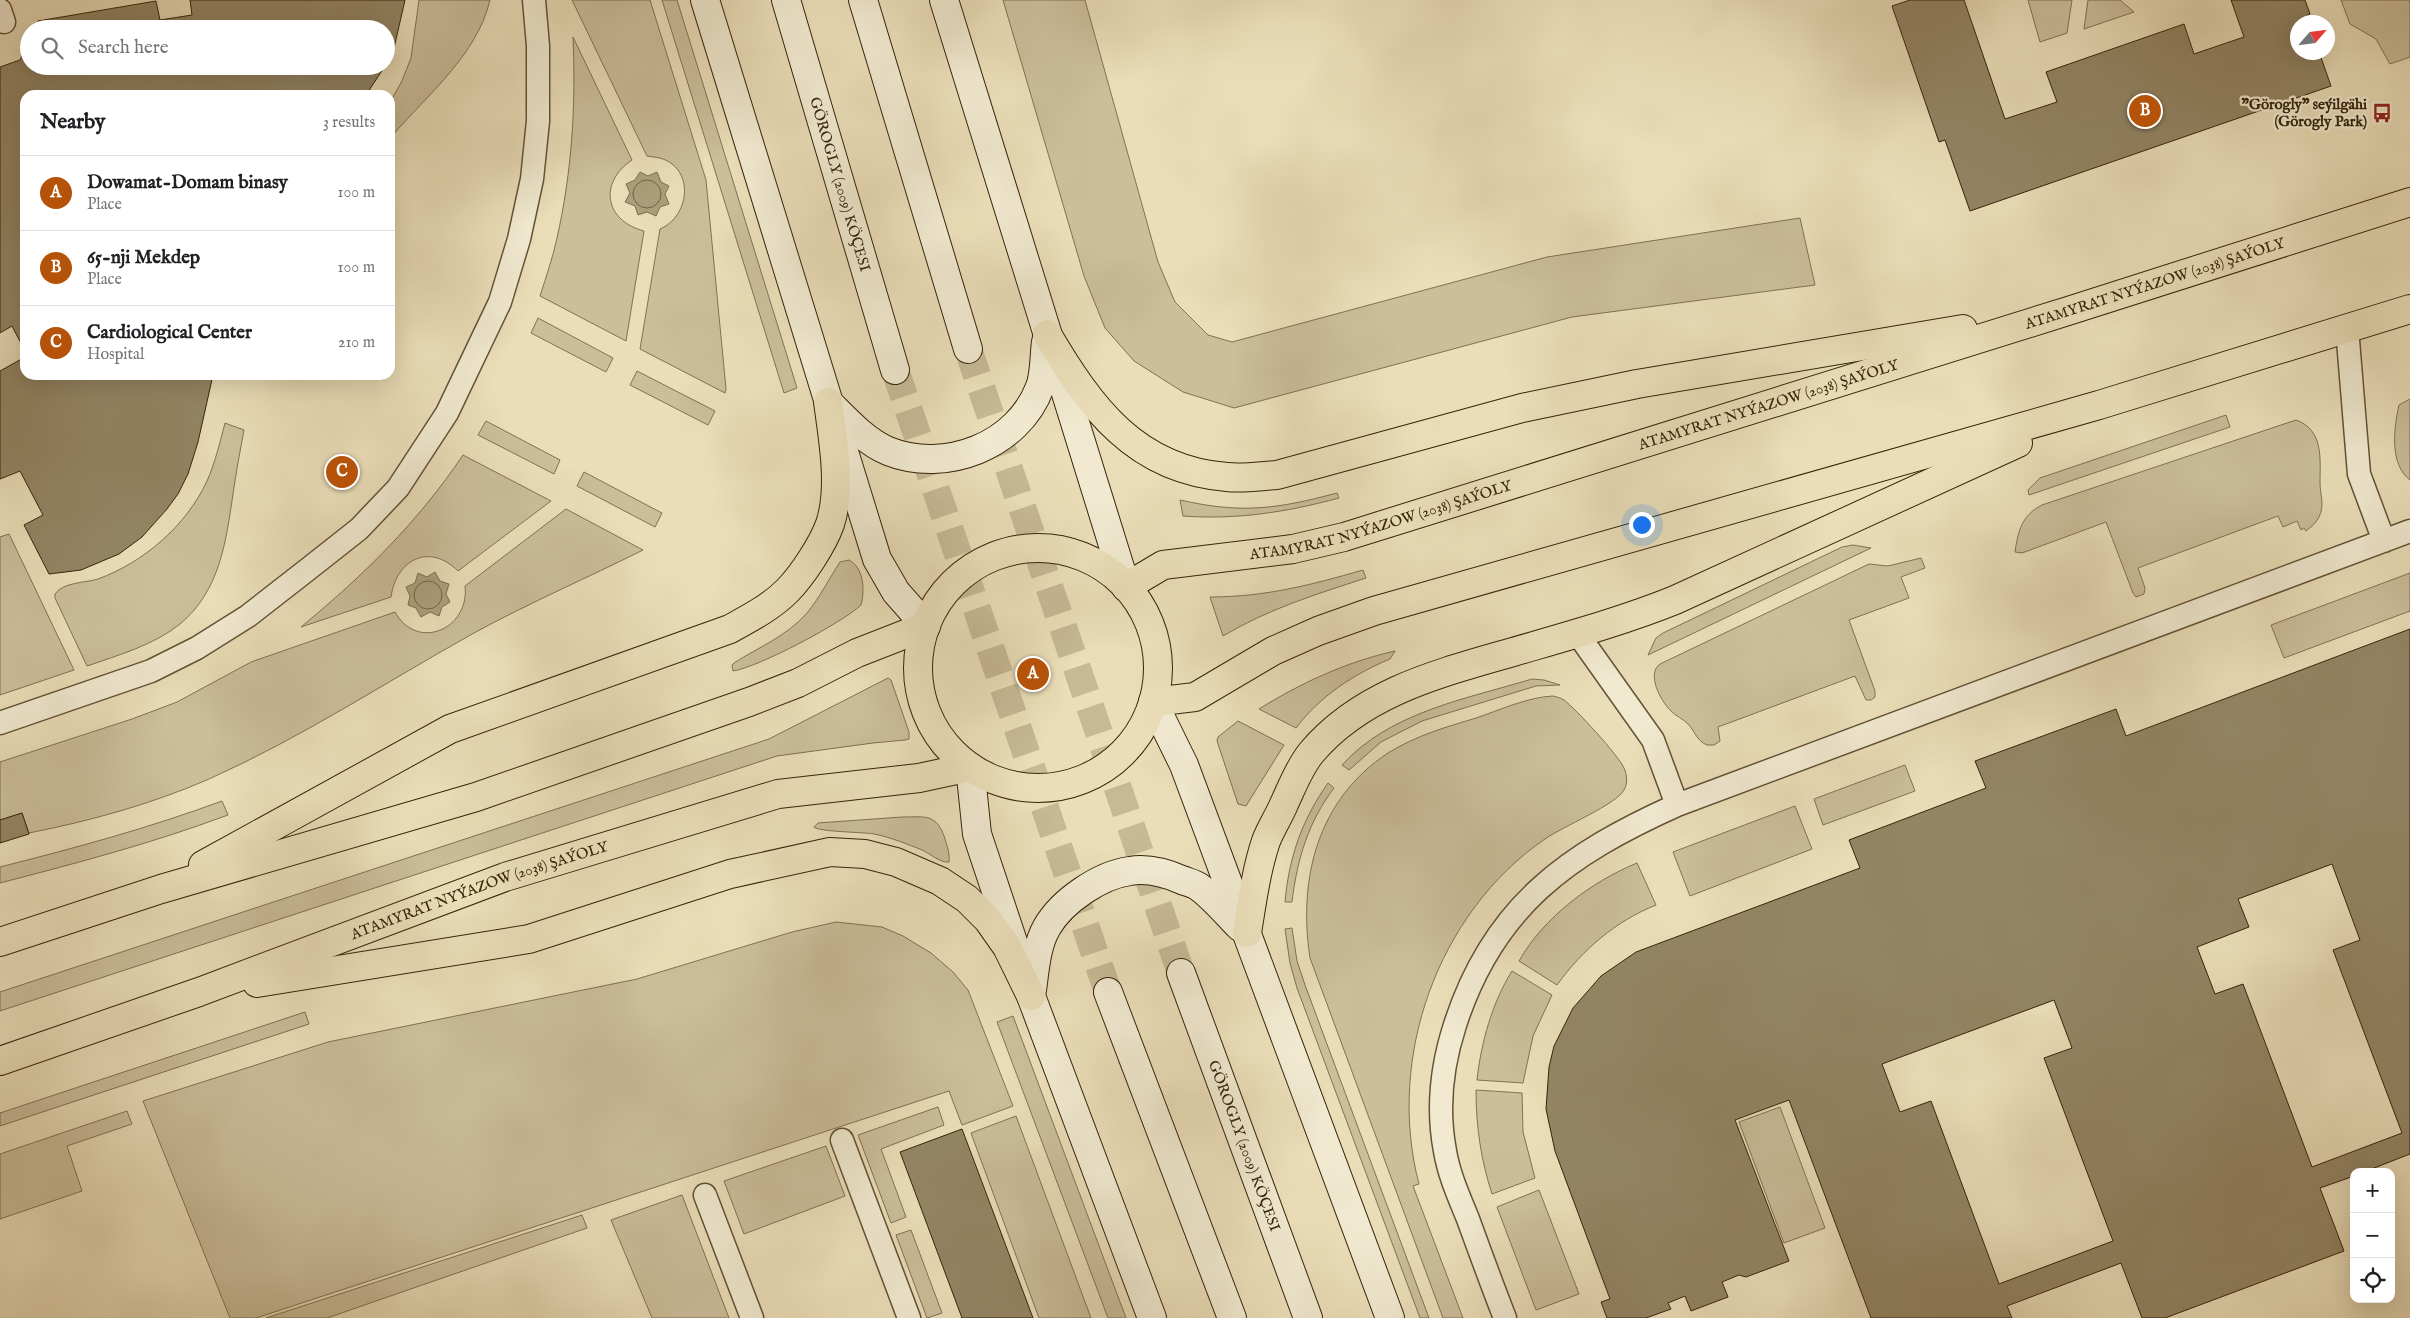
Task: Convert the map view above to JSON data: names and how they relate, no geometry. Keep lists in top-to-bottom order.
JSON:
{
  "streets": {
    "main road": ["GÖROGLY (2009) KÖÇESI", "ATAMYRAT NYÝAZOW (2038) ŞAÝOLY"]
  },
  "places": {
    "bus stop": ["\"Görogly\" seýilgähi (Görogly Park)"]
  },
  "north": "top right",
  "page": {
    "search": "Search here",
    "heading": ["Nearby", "3 results"],
    "pins": ["B", "C", "A"],
    "list": [
      {
        "mark": "A",
        "name": "Dowamat-Domam binasy",
        "note": "Place",
        "value": "100 m"
      },
      {
        "mark": "B",
        "name": "65-nji Mekdep",
        "note": "Place",
        "value": "100 m"
      },
      {
        "mark": "C",
        "name": "Cardiological Center",
        "note": "Hospital",
        "value": "210 m"
      }
    ],
    "map_buttons": ["+", "−"]
  }
}
